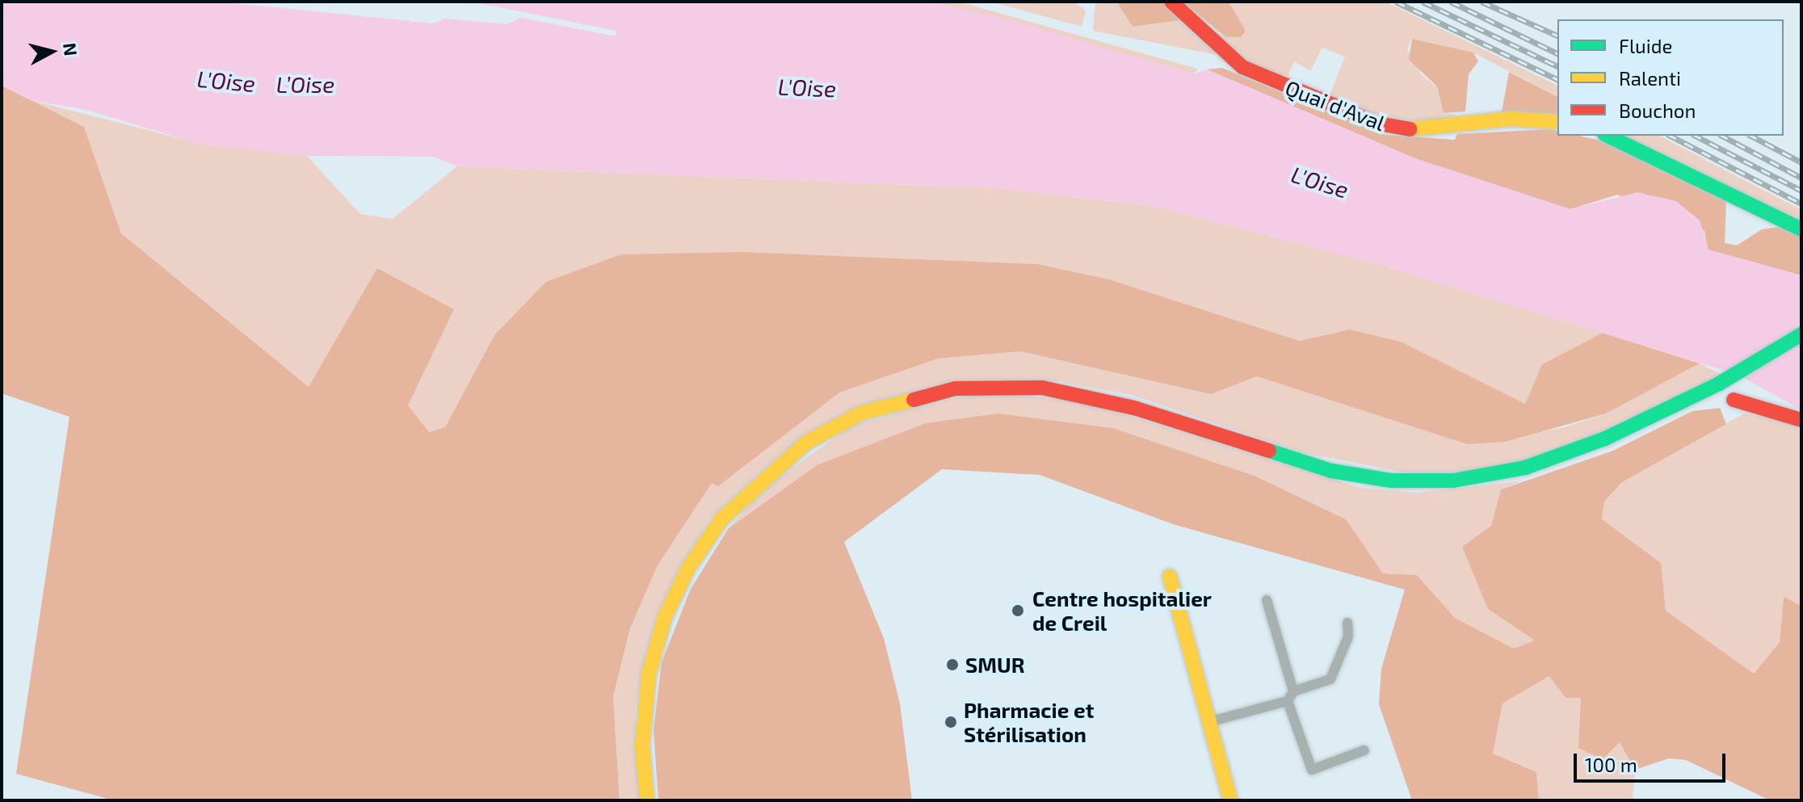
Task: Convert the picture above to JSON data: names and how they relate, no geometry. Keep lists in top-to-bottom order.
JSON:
{
  "streets": {
    "main road": ["Quai d'Aval"]
  },
  "water": ["L'Oise", "L’Oise"],
  "places": ["Centre hospitalier de Creil", "SMUR", "Pharmacie et Stérilisation"],
  "legend": ["Fluide", "Ralenti", "Bouchon"],
  "scale_bar": "100 m",
  "north": "right"
}
